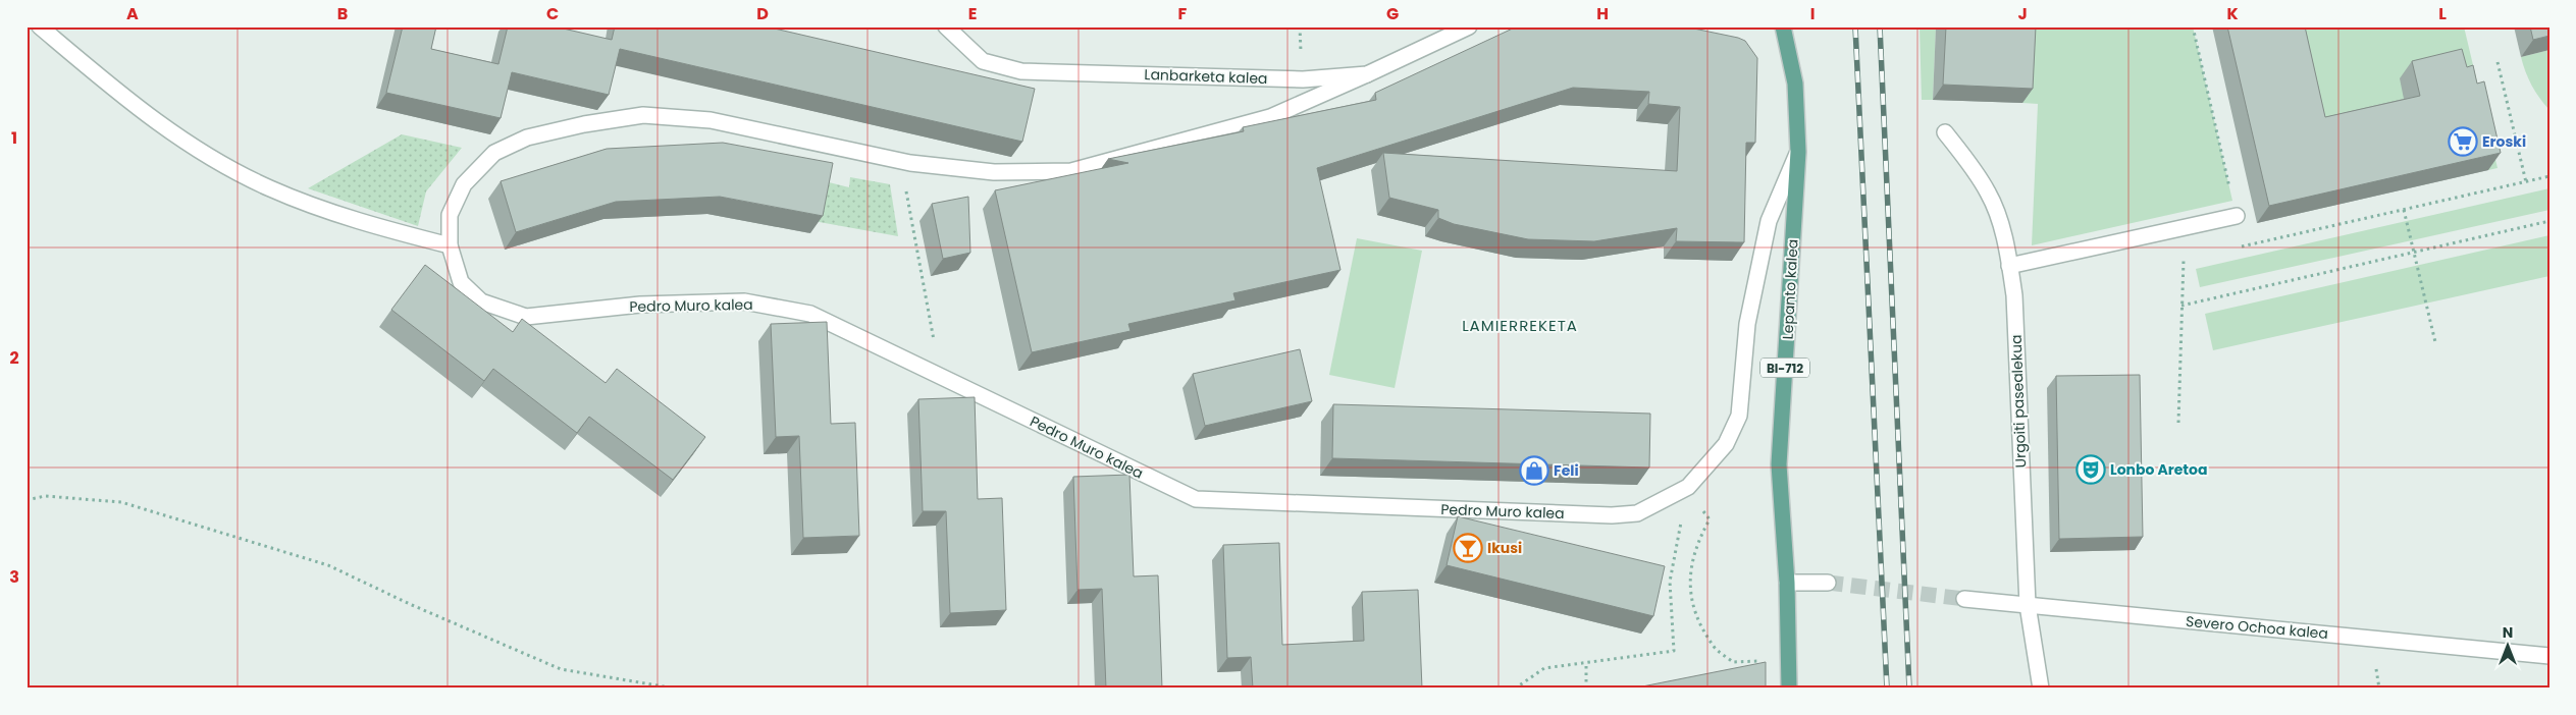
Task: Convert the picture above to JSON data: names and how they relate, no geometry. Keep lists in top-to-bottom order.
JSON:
{
  "streets": {
    "main road": ["Lepanto kalea", "BI-712"],
    "street": [
      "Lanbarketa kalea",
      "Pedro Muro kalea",
      "Urgoiti pasealekua",
      "Severo Ochoa kalea"
    ]
  },
  "crossings": [
    ["Lanbarketa kalea", "Pedro Muro kalea"],
    ["Lepanto kalea", "Pedro Muro kalea"],
    ["Lepanto kalea", "BI-712"],
    ["Urgoiti pasealekua", "Severo Ochoa kalea"]
  ],
  "districts": ["LAMIERREKETA"],
  "places": {
    "supermarket": ["Eroski"],
    "theatre": ["Lonbo Aretoa"],
    "shop": ["Feli"],
    "bar": ["Ikusi"]
  },
  "north": "top",
  "grid": {
    "columns": [
      "A",
      "B",
      "C",
      "D",
      "E",
      "F",
      "G",
      "H",
      "I",
      "J",
      "K",
      "L"
    ],
    "rows": ["1", "2", "3"]
  }
}
